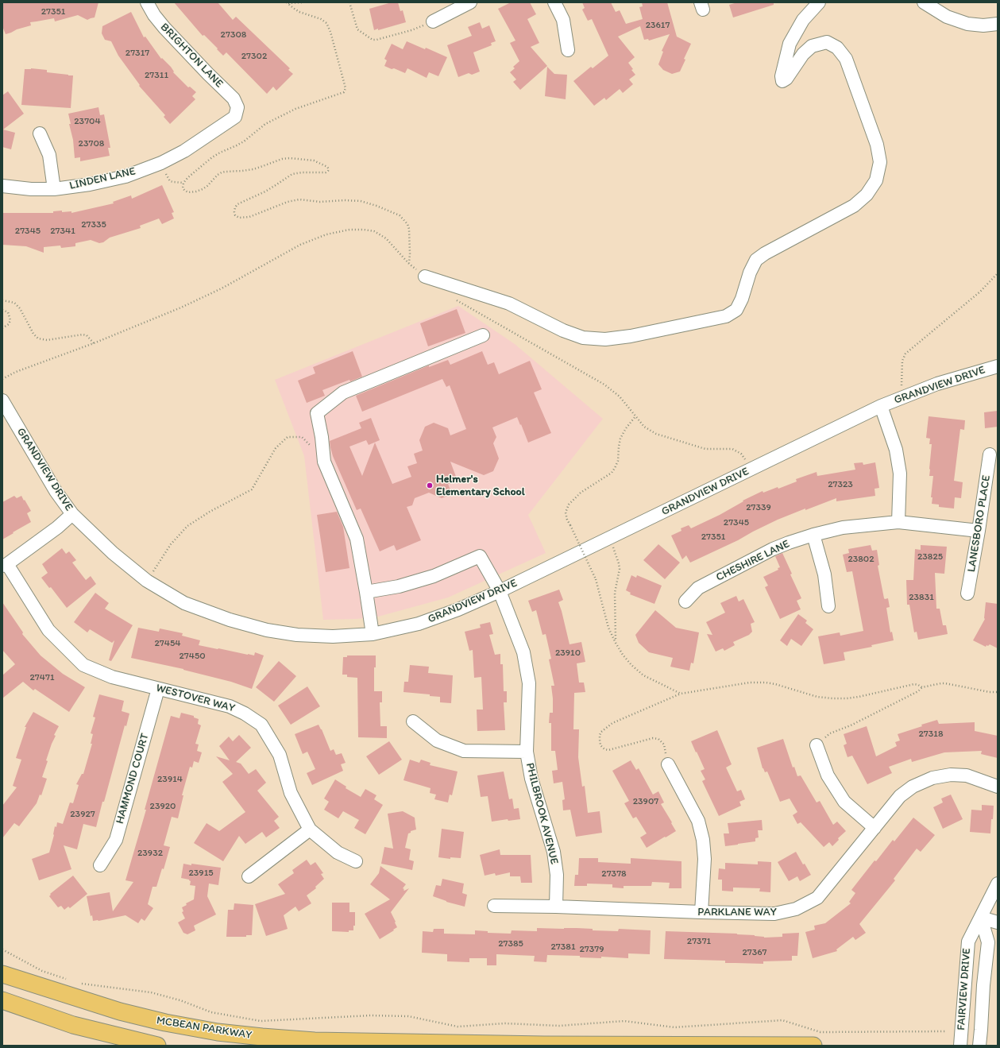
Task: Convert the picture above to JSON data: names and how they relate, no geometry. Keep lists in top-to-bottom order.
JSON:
{
  "streets": {
    "main road": ["MCBEAN PARKWAY"],
    "street": [
      "BRIGHTON LANE",
      "LINDEN LANE",
      "GRANDVIEW DRIVE",
      "LANESBORO PLACE",
      "CHESHIRE LANE",
      "WESTOVER WAY",
      "HAMMOND COURT",
      "PHILBROOK AVENUE",
      "PARKLANE WAY",
      "FAIRVIEW DRIVE"
    ]
  },
  "crossings": [
    ["BRIGHTON LANE", "LINDEN LANE"],
    ["GRANDVIEW DRIVE", "PHILBROOK AVENUE"],
    ["LANESBORO PLACE", "CHESHIRE LANE"],
    ["WESTOVER WAY", "HAMMOND COURT"],
    ["PHILBROOK AVENUE", "PARKLANE WAY"]
  ],
  "places": ["Helmer's Elementary School"],
  "house_numbers": [
    "27351",
    "23617",
    "27308",
    "27317",
    "27302",
    "27311",
    "23704",
    "23708",
    "27335",
    "27345",
    "27341",
    "27323",
    "27339",
    "27345",
    "27351",
    "23825",
    "23802",
    "23831",
    "27454",
    "23910",
    "27450",
    "27471",
    "27318",
    "23914",
    "23907",
    "23920",
    "23927",
    "23932",
    "23915",
    "27378",
    "27371",
    "27385",
    "27381",
    "27379",
    "27367"
  ]
}
